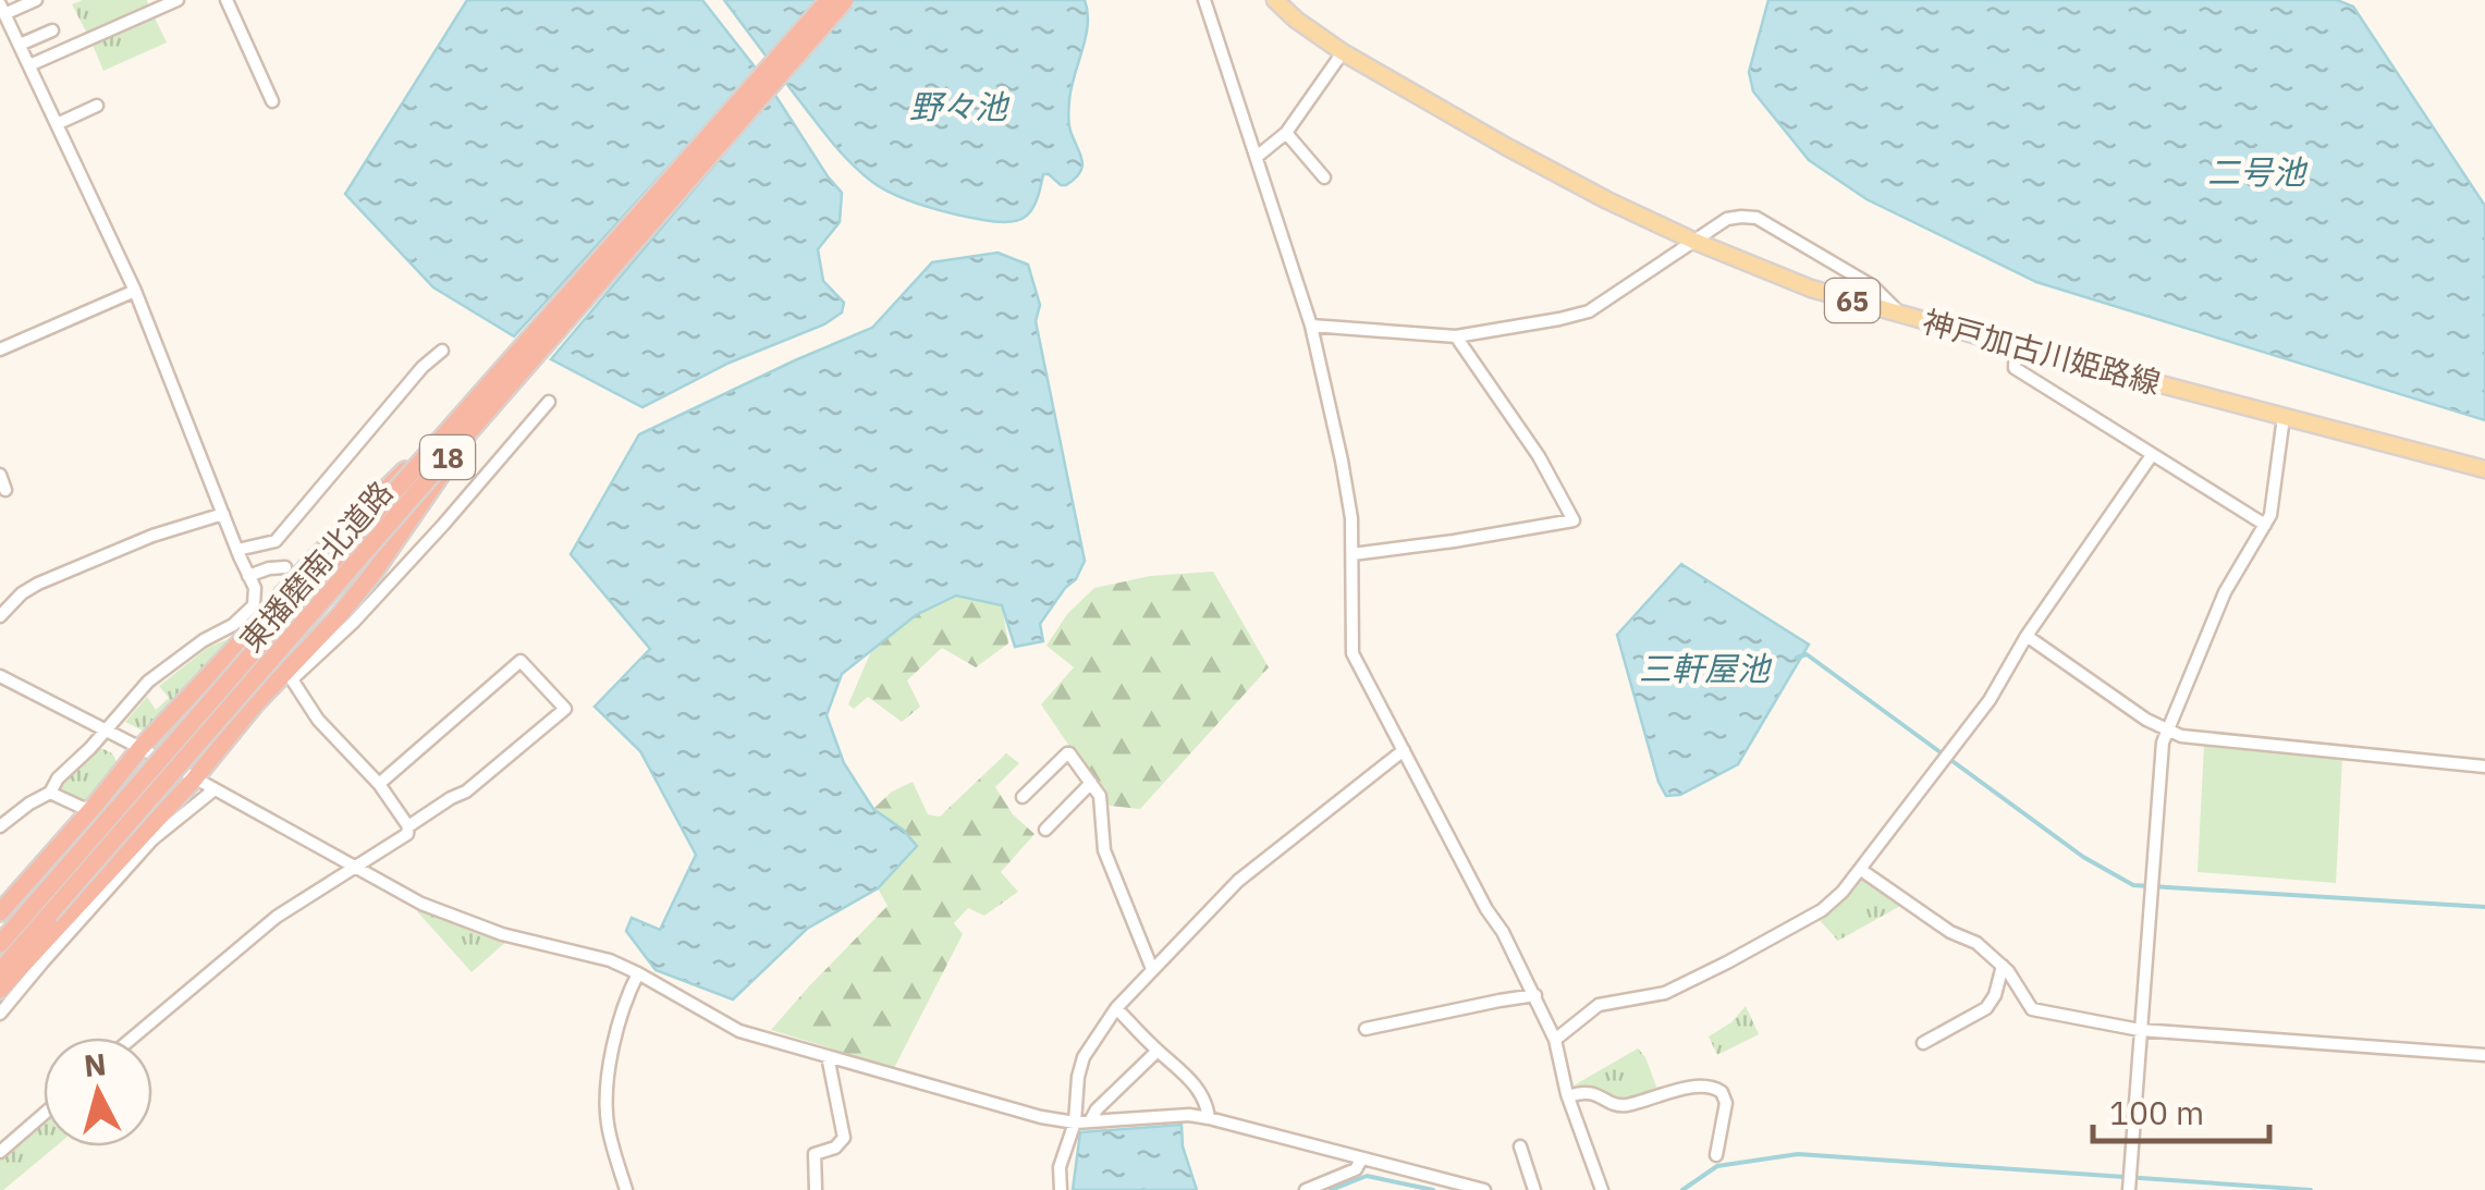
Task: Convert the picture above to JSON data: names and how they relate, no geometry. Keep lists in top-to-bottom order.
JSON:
{
  "streets": {
    "highway": ["18", "東播磨南北道路"],
    "main road": ["65", "神戸加古川姫路線"]
  },
  "crossings": [
    ["18", "東播磨南北道路"]
  ],
  "water": ["野々池", "二号池", "三軒屋池"],
  "scale_bar": "100 m",
  "north": "top"
}
